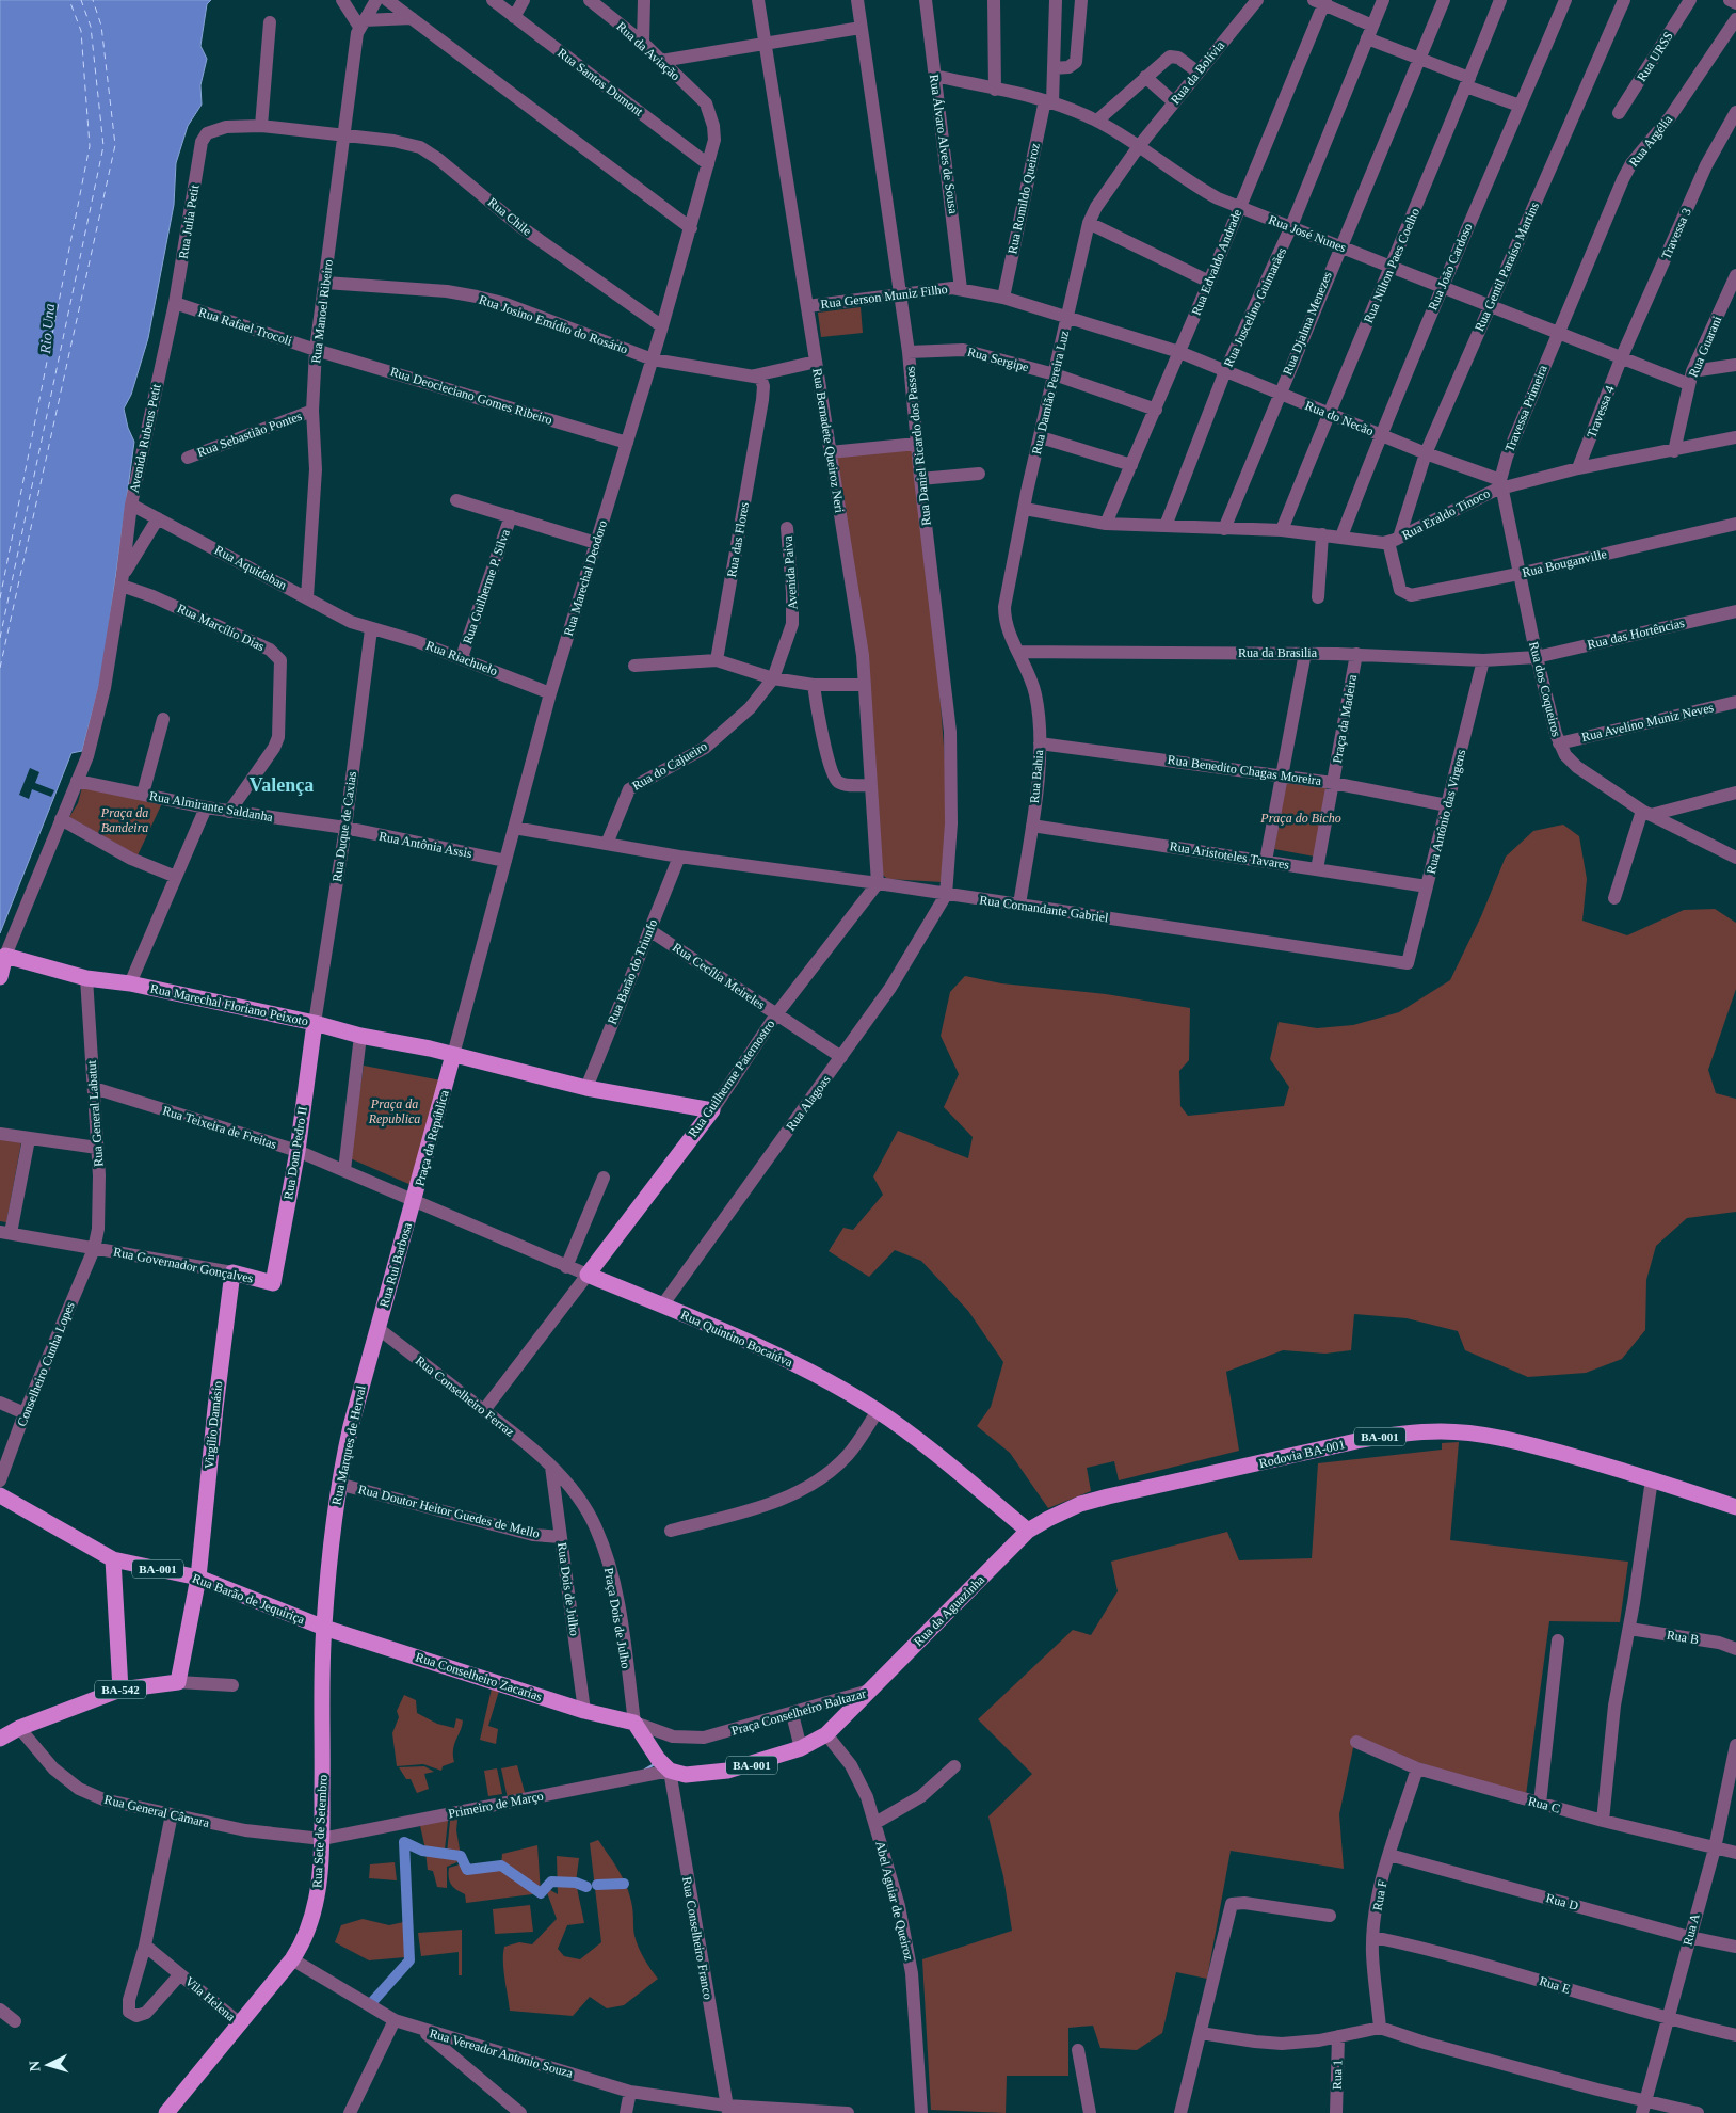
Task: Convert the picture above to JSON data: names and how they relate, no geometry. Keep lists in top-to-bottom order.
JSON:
{
  "streets": {
    "main road": [
      "Rua Marechal Floriano Peixoto",
      "Rua Guilherme Paternostro",
      "Praça da República",
      "Rua Dom Pedro II",
      "Rua Governador Gonçalves",
      "Rua Rui Barbosa",
      "Rua Quintino Bocaiúva",
      "Virgílio Damásio",
      "BA-001",
      "Rua Marques de Herval",
      "Rodovia BA-001",
      "Rua Barão de Jequiriça",
      "Rua da Aguazinha",
      "Rua Conselheiro Zacarias",
      "BA-542",
      "Praça Conselheiro Baltazar",
      "Rua Sete de Setembro"
    ],
    "street": [
      "Rua da Aviação",
      "Rua URSS",
      "Rua da Bolívia",
      "Rua Santos Dumont",
      "Rua Argélia",
      "Rua Álvaro Alves de Sousa",
      "Rua Romildo Queiroz",
      "Rua Chile",
      "Rua Julia Petit",
      "Rua José Nunes",
      "Travessa 3",
      "Rua Edvaldo Andrade",
      "Rua Nilton Paes Coelho",
      "Rua João Cardoso",
      "Rua Gentil Paraíso Martins",
      "Rua Gerson Muniz Filho",
      "Rua Juscelino Guimarães",
      "Rua Manoel Ribeiro",
      "Rua Djalma Menezes",
      "Rua Josino Emídio do Rosário",
      "Rua Rafael Trocoli",
      "Rua Guarani",
      "Rua Sergipe",
      "Rua Damião Pereira Luz",
      "Rua Deocieciano Gomes Ribeiro",
      "Travessa Primeira",
      "Travessa 4",
      "Rua do Necão",
      "Rua Sebastião Pontes",
      "Avenida Rubens Petit",
      "Rua Bernadete Queiroz Neri",
      "Rua Daniel Ricardo dos Passos",
      "Rua Eraldo Tinoco",
      "Rua das Flores",
      "Rua Bouganville",
      "Rua Aquidaban",
      "Avenida Paiva",
      "Rua Marechal Deodoro",
      "Rua Guilherme P. Silva",
      "Rua Marcílio Dias",
      "Rua das Hortências",
      "Rua da Brasilia",
      "Rua Riachuelo",
      "Rua dos Coqueiros",
      "Praça da Madeira",
      "Rua Avelino Muniz Neves",
      "Rua do Cajueiro",
      "Rua Benedito Chagas Moreira",
      "Rua Bahia",
      "Rua Almirante Saldanha",
      "Rua Antônio das Virgens",
      "Rua Duque de Caxias",
      "Rua Antônia Assis",
      "Rua Aristoteles Tavares",
      "Rua Comandante Gabriel",
      "Rua Barão do Triunfo",
      "Rua Cecília Meireles",
      "Rua Alagoas",
      "Rua General Labatut",
      "Rua Teixeira de Freitas",
      "Conselheiro Cunha Lopes",
      "Rua Conselheiro Ferraz",
      "Rua Doutor Heitor Guedes de Mello",
      "Rua Dois de Julho",
      "Praça Dois de Julho",
      "Rua B",
      "Primeiro de Março",
      "Rua C",
      "Rua General Câmara",
      "Rua F",
      "Abel Aguiar de Queiroz",
      "Rua D",
      "Rua A",
      "Rua Conselheiro Franco",
      "Rua E",
      "Vila Helena",
      "Rua Vereador Antonio Souza",
      "Rua 1"
    ]
  },
  "crossings": [
    ["Rua da Aviação", "Rua Marechal Deodoro"],
    ["Rua da Bolívia", "Rua José Nunes"],
    ["Rua da Bolívia", "Rua Damião Pereira Luz"],
    ["Rua Santos Dumont", "Rua Marechal Deodoro"],
    ["Rua Argélia", "Rua José Nunes"],
    ["Rua Argélia", "Travessa Primeira"],
    ["Rua Álvaro Alves de Sousa", "Rua José Nunes"],
    ["Rua Álvaro Alves de Sousa", "Rua Gerson Muniz Filho"],
    ["Rua Romildo Queiroz", "Rua José Nunes"],
    ["Rua Romildo Queiroz", "Rua Gerson Muniz Filho"],
    ["Rua Chile", "Rua Julia Petit"],
    ["Rua Chile", "Rua Manoel Ribeiro"],
    ["Rua Chile", "Rua Marechal Deodoro"],
    ["Rua Julia Petit", "Rua Rafael Trocoli"],
    ["Rua Julia Petit", "Avenida Rubens Petit"],
    ["Rua José Nunes", "Travessa 3"],
    ["Rua José Nunes", "Rua Edvaldo Andrade"],
    ["Rua José Nunes", "Rua Nilton Paes Coelho"],
    ["Rua José Nunes", "Rua João Cardoso"],
    ["Rua José Nunes", "Rua Gentil Paraíso Martins"],
    ["Rua José Nunes", "Rua Juscelino Guimarães"],
    ["Rua José Nunes", "Rua Djalma Menezes"],
    ["Rua José Nunes", "Rua Guarani"],
    ["Rua José Nunes", "Rua Damião Pereira Luz"],
    ["Rua José Nunes", "Travessa Primeira"],
    ["Rua José Nunes", "Travessa 4"],
    ["Travessa 3", "Travessa 4"],
    ["Rua Edvaldo Andrade", "Rua Sergipe"],
    ["Rua Edvaldo Andrade", "Rua do Necão"],
    ["Rua Edvaldo Andrade", "Rua Eraldo Tinoco"],
    ["Rua Nilton Paes Coelho", "Rua do Necão"],
    ["Rua Nilton Paes Coelho", "Rua Eraldo Tinoco"],
    ["Rua João Cardoso", "Rua do Necão"],
    ["Rua João Cardoso", "Rua Eraldo Tinoco"],
    ["Rua Gentil Paraíso Martins", "Rua do Necão"],
    ["Rua Gentil Paraíso Martins", "Rua Eraldo Tinoco"],
    ["Rua Gentil Paraíso Martins", "Rua Bouganville"],
    ["Rua Gerson Muniz Filho", "Rua Damião Pereira Luz"],
    ["Rua Gerson Muniz Filho", "Rua do Necão"],
    ["Rua Gerson Muniz Filho", "Rua Bernadete Queiroz Neri"],
    ["Rua Gerson Muniz Filho", "Rua Daniel Ricardo dos Passos"],
    ["Rua Juscelino Guimarães", "Rua do Necão"],
    ["Rua Juscelino Guimarães", "Rua Eraldo Tinoco"],
    ["Rua Manoel Ribeiro", "Rua Josino Emídio do Rosário"],
    ["Rua Manoel Ribeiro", "Rua Rafael Trocoli"],
    ["Rua Manoel Ribeiro", "Rua Deocieciano Gomes Ribeiro"],
    ["Rua Manoel Ribeiro", "Rua Sebastião Pontes"],
    ["Rua Manoel Ribeiro", "Rua Aquidaban"],
    ["Rua Djalma Menezes", "Rua do Necão"],
    ["Rua Djalma Menezes", "Rua Eraldo Tinoco"],
    ["Rua Josino Emídio do Rosário", "Rua Marechal Deodoro"],
    ["Rua Rafael Trocoli", "Rua Deocieciano Gomes Ribeiro"],
    ["Rua Rafael Trocoli", "Avenida Rubens Petit"],
    ["Rua Guarani", "Rua Eraldo Tinoco"],
    ["Rua Sergipe", "Rua Damião Pereira Luz"],
    ["Rua Sergipe", "Rua Daniel Ricardo dos Passos"],
    ["Rua Damião Pereira Luz", "Rua do Necão"],
    ["Rua Damião Pereira Luz", "Rua Eraldo Tinoco"],
    ["Rua Damião Pereira Luz", "Rua da Brasilia"],
    ["Rua Damião Pereira Luz", "Rua Bahia"],
    ["Rua Deocieciano Gomes Ribeiro", "Rua Marechal Deodoro"],
    ["Travessa Primeira", "Rua do Necão"],
    ["Travessa Primeira", "Rua Eraldo Tinoco"],
    ["Travessa Primeira", "Rua dos Coqueiros"],
    ["Travessa 4", "Rua Eraldo Tinoco"],
    ["Rua do Necão", "Rua Eraldo Tinoco"],
    ["Rua do Necão", "Rua dos Coqueiros"],
    ["Avenida Rubens Petit", "Rua Aquidaban"],
    ["Avenida Rubens Petit", "Rua Marcílio Dias"],
    ["Avenida Rubens Petit", "Rua Almirante Saldanha"],
    ["Rua Bernadete Queiroz Neri", "Rua Comandante Gabriel"],
    ["Rua Bernadete Queiroz Neri", "Rua Guilherme Paternostro"],
    ["Rua Daniel Ricardo dos Passos", "Rua Comandante Gabriel"],
    ["Rua Daniel Ricardo dos Passos", "Rua Alagoas"],
    ["Rua Eraldo Tinoco", "Rua Bouganville"],
    ["Rua Eraldo Tinoco", "Rua dos Coqueiros"],
    ["Rua Bouganville", "Rua dos Coqueiros"],
    ["Rua Aquidaban", "Rua Riachuelo"],
    ["Rua Aquidaban", "Rua Duque de Caxias"],
    ["Avenida Paiva", "Rua do Cajueiro"],
    ["Rua Marechal Deodoro", "Rua Guilherme P. Silva"],
    ["Rua Marechal Deodoro", "Rua Riachuelo"],
    ["Rua Marechal Deodoro", "Rua Antônia Assis"],
    ["Rua Marechal Deodoro", "Rua Comandante Gabriel"],
    ["Rua Marechal Deodoro", "Rua Marechal Floriano Peixoto"],
    ["Rua Marechal Deodoro", "Praça da República"],
    ["Rua Guilherme P. Silva", "Rua Riachuelo"],
    ["Rua Marcílio Dias", "Rua Almirante Saldanha"],
    ["Rua das Hortências", "Rua da Brasilia"],
    ["Rua das Hortências", "Rua dos Coqueiros"],
    ["Rua da Brasilia", "Rua dos Coqueiros"],
    ["Rua da Brasilia", "Praça da Madeira"],
    ["Rua da Brasilia", "Rua Bahia"],
    ["Rua da Brasilia", "Rua Antônio das Virgens"],
    ["Rua Riachuelo", "Rua Duque de Caxias"],
    ["Rua dos Coqueiros", "Rua Avelino Muniz Neves"],
    ["Praça da Madeira", "Rua Benedito Chagas Moreira"],
    ["Praça da Madeira", "Rua Aristoteles Tavares"],
    ["Rua do Cajueiro", "Rua Comandante Gabriel"],
    ["Rua Benedito Chagas Moreira", "Rua Bahia"],
    ["Rua Benedito Chagas Moreira", "Rua Antônio das Virgens"],
    ["Rua Bahia", "Rua Aristoteles Tavares"],
    ["Rua Bahia", "Rua Comandante Gabriel"],
    ["Rua Almirante Saldanha", "Rua Duque de Caxias"],
    ["Rua Almirante Saldanha", "Rua Antônia Assis"],
    ["Rua Antônio das Virgens", "Rua Aristoteles Tavares"],
    ["Rua Antônio das Virgens", "Rua Comandante Gabriel"],
    ["Rua Duque de Caxias", "Rua Antônia Assis"],
    ["Rua Duque de Caxias", "Rua Marechal Floriano Peixoto"],
    ["Rua Duque de Caxias", "Rua Dom Pedro II"],
    ["Rua Comandante Gabriel", "Rua Barão do Triunfo"],
    ["Rua Comandante Gabriel", "Rua Guilherme Paternostro"],
    ["Rua Comandante Gabriel", "Rua Alagoas"],
    ["Rua Barão do Triunfo", "Rua Cecília Meireles"],
    ["Rua Barão do Triunfo", "Rua Marechal Floriano Peixoto"],
    ["Rua Cecília Meireles", "Rua Guilherme Paternostro"],
    ["Rua Cecília Meireles", "Rua Alagoas"],
    ["Rua Marechal Floriano Peixoto", "Rua Guilherme Paternostro"],
    ["Rua Marechal Floriano Peixoto", "Rua General Labatut"],
    ["Rua Marechal Floriano Peixoto", "Praça da República"],
    ["Rua Marechal Floriano Peixoto", "Rua Dom Pedro II"],
    ["Rua Guilherme Paternostro", "Rua Quintino Bocaiúva"],
    ["Rua Alagoas", "Rua Quintino Bocaiúva"],
    ["Rua General Labatut", "Rua Teixeira de Freitas"],
    ["Rua General Labatut", "Rua Governador Gonçalves"],
    ["Rua General Labatut", "Conselheiro Cunha Lopes"],
    ["Rua Teixeira de Freitas", "Praça da República"],
    ["Rua Teixeira de Freitas", "Rua Dom Pedro II"],
    ["Praça da República", "Rua Rui Barbosa"],
    ["Praça da República", "Rua Quintino Bocaiúva"],
    ["Rua Dom Pedro II", "Rua Governador Gonçalves"],
    ["Rua Governador Gonçalves", "Conselheiro Cunha Lopes"],
    ["Rua Governador Gonçalves", "Virgílio Damásio"],
    ["Rua Rui Barbosa", "Rua Quintino Bocaiúva"],
    ["Rua Rui Barbosa", "Rua Conselheiro Ferraz"],
    ["Rua Rui Barbosa", "Rua Marques de Herval"],
    ["Rua Quintino Bocaiúva", "Rodovia BA-001"],
    ["Rua Quintino Bocaiúva", "Rua da Aguazinha"],
    ["Rua Conselheiro Ferraz", "Rua Marques de Herval"],
    ["Rua Conselheiro Ferraz", "Rua Dois de Julho"],
    ["Rua Conselheiro Ferraz", "Praça Dois de Julho"],
    ["Virgílio Damásio", "Rua Barão de Jequiriça"],
    ["Rua Marques de Herval", "Rua Doutor Heitor Guedes de Mello"],
    ["Rua Marques de Herval", "Rua Barão de Jequiriça"],
    ["Rua Marques de Herval", "Rua Conselheiro Zacarias"],
    ["Rua Marques de Herval", "Rua Sete de Setembro"],
    ["Rodovia BA-001", "Rua da Aguazinha"],
    ["Rua Doutor Heitor Guedes de Mello", "Rua Dois de Julho"],
    ["Rua Dois de Julho", "Praça Dois de Julho"],
    ["Rua Dois de Julho", "Rua Conselheiro Zacarias"],
    ["Rua Barão de Jequiriça", "Rua Conselheiro Zacarias"],
    ["Rua Barão de Jequiriça", "BA-542"],
    ["Rua Barão de Jequiriça", "Rua Sete de Setembro"],
    ["Rua da Aguazinha", "Praça Conselheiro Baltazar"],
    ["Praça Dois de Julho", "Rua Conselheiro Zacarias"],
    ["Praça Dois de Julho", "Praça Conselheiro Baltazar"],
    ["Rua Conselheiro Zacarias", "Praça Conselheiro Baltazar"],
    ["Rua Conselheiro Zacarias", "Rua Sete de Setembro"],
    ["BA-542", "Rua General Câmara"],
    ["Praça Conselheiro Baltazar", "Primeiro de Março"],
    ["Praça Conselheiro Baltazar", "Abel Aguiar de Queiroz"],
    ["Praça Conselheiro Baltazar", "Rua Conselheiro Franco"],
    ["Primeiro de Março", "Rua General Câmara"],
    ["Primeiro de Março", "Rua Sete de Setembro"],
    ["Primeiro de Março", "Rua Conselheiro Franco"],
    ["Rua C", "Rua F"],
    ["Rua C", "Rua A"],
    ["Rua General Câmara", "Rua Sete de Setembro"],
    ["Rua Sete de Setembro", "Vila Helena"],
    ["Rua Sete de Setembro", "Rua Vereador Antonio Souza"],
    ["Rua F", "Rua D"],
    ["Rua F", "Rua E"],
    ["Rua D", "Rua A"],
    ["Rua A", "Rua E"],
    ["Rua Conselheiro Franco", "Rua Vereador Antonio Souza"]
  ],
  "districts": ["Valença"],
  "water": ["Rio Una"],
  "parks": ["Praça da Bandeira", "Praça do Bicho", "Praça da Republica"],
  "north": "left"
}
